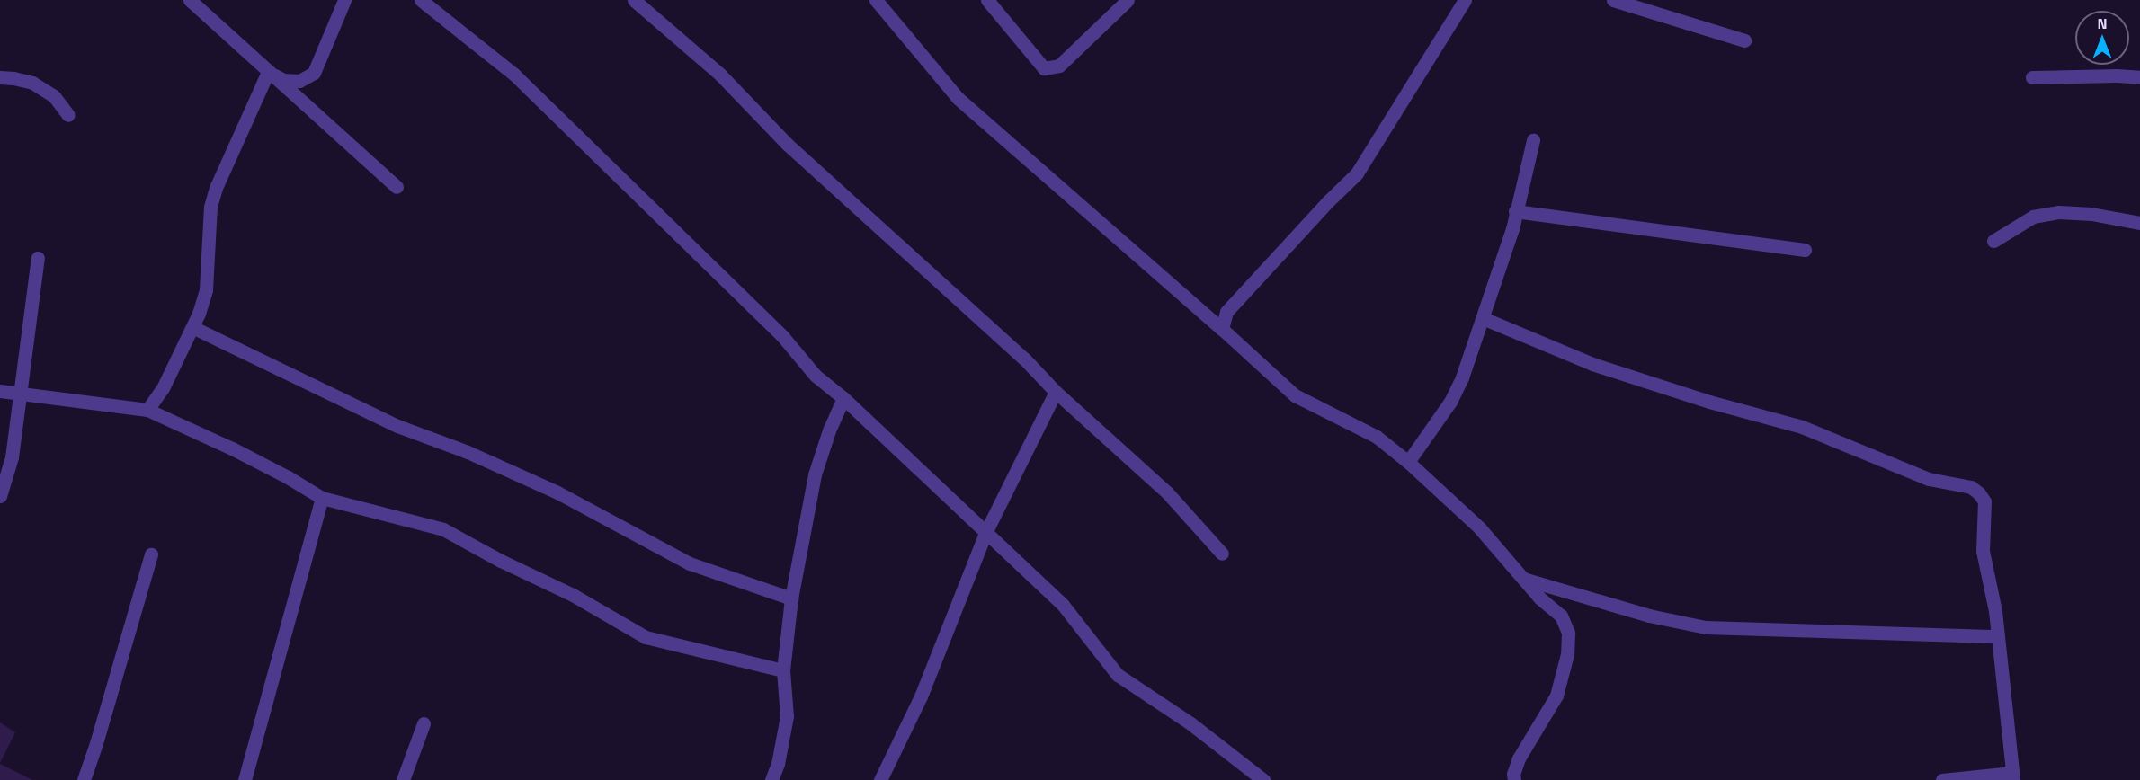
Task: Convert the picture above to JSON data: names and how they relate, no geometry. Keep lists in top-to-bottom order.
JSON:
{
  "north": "top"
}
